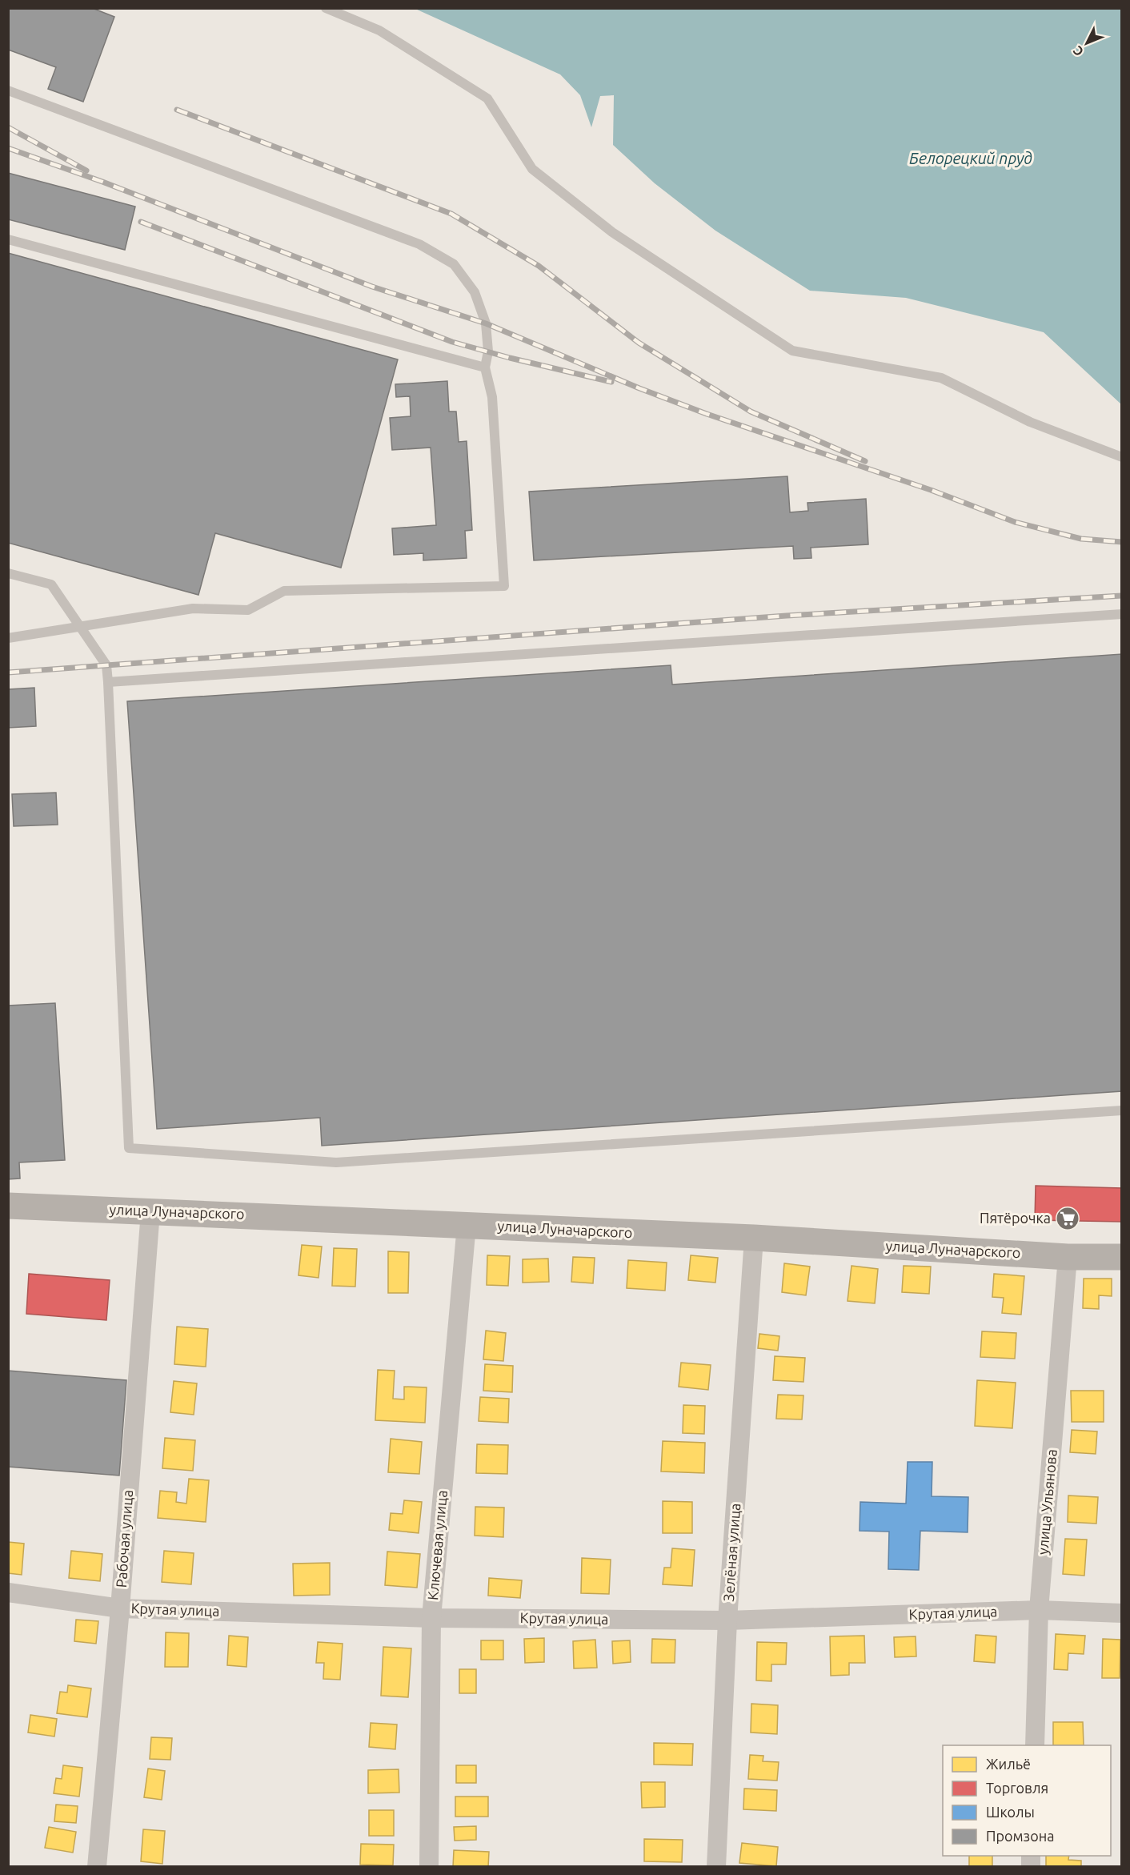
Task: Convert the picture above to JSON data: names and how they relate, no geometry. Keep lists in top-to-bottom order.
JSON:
{
  "streets": {
    "street": [
      "улица Луначарского",
      "улица Ульянова",
      "Рабочая улица",
      "Ключевая улица",
      "Зелёная улица",
      "Крутая улица"
    ]
  },
  "crossings": [
    ["улица Луначарского", "улица Ульянова"],
    ["улица Луначарского", "Рабочая улица"],
    ["улица Луначарского", "Ключевая улица"],
    ["улица Луначарского", "Зелёная улица"],
    ["улица Ульянова", "Крутая улица"],
    ["Рабочая улица", "Крутая улица"],
    ["Ключевая улица", "Крутая улица"],
    ["Зелёная улица", "Крутая улица"]
  ],
  "water": ["Белорецкий пруд"],
  "places": {
    "supermarket": ["Пятёрочка"]
  },
  "legend": [
    "Жильё",
    "Торговля",
    "Школы",
    "Промзона"
  ],
  "north": "bottom left"
}
